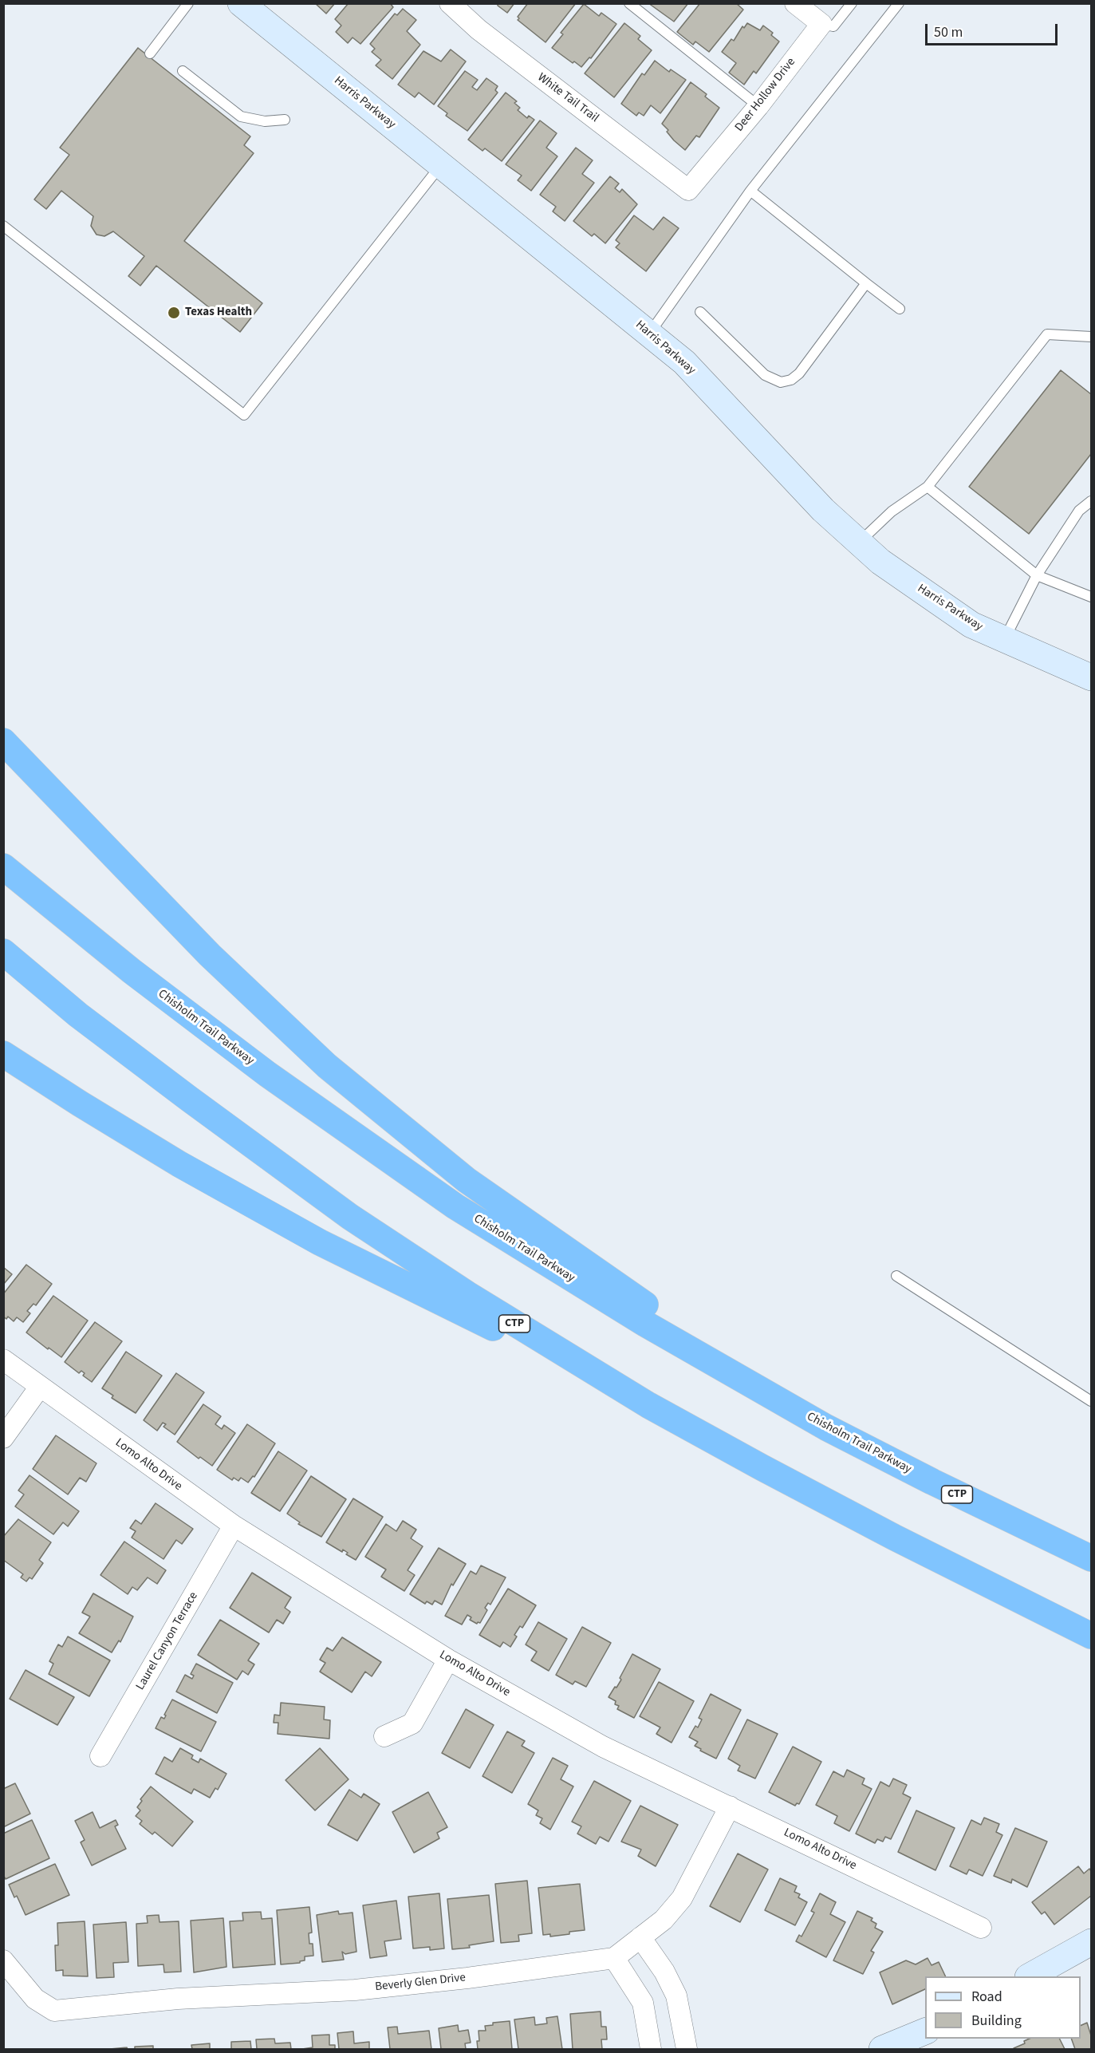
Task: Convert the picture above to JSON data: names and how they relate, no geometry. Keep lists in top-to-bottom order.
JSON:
{
  "streets": {
    "highway": ["Chisholm Trail Parkway", "CTP"],
    "street": [
      "Deer Hollow Drive",
      "White Tail Trail",
      "Harris Parkway",
      "Lomo Alto Drive",
      "Laurel Canyon Terrace",
      "Beverly Glen Drive"
    ]
  },
  "crossings": [
    ["Deer Hollow Drive", "White Tail Trail"],
    ["Lomo Alto Drive", "Laurel Canyon Terrace"]
  ],
  "places": ["Texas Health"],
  "legend": ["Road", "Building"],
  "scale_bar": "50 m"
}
